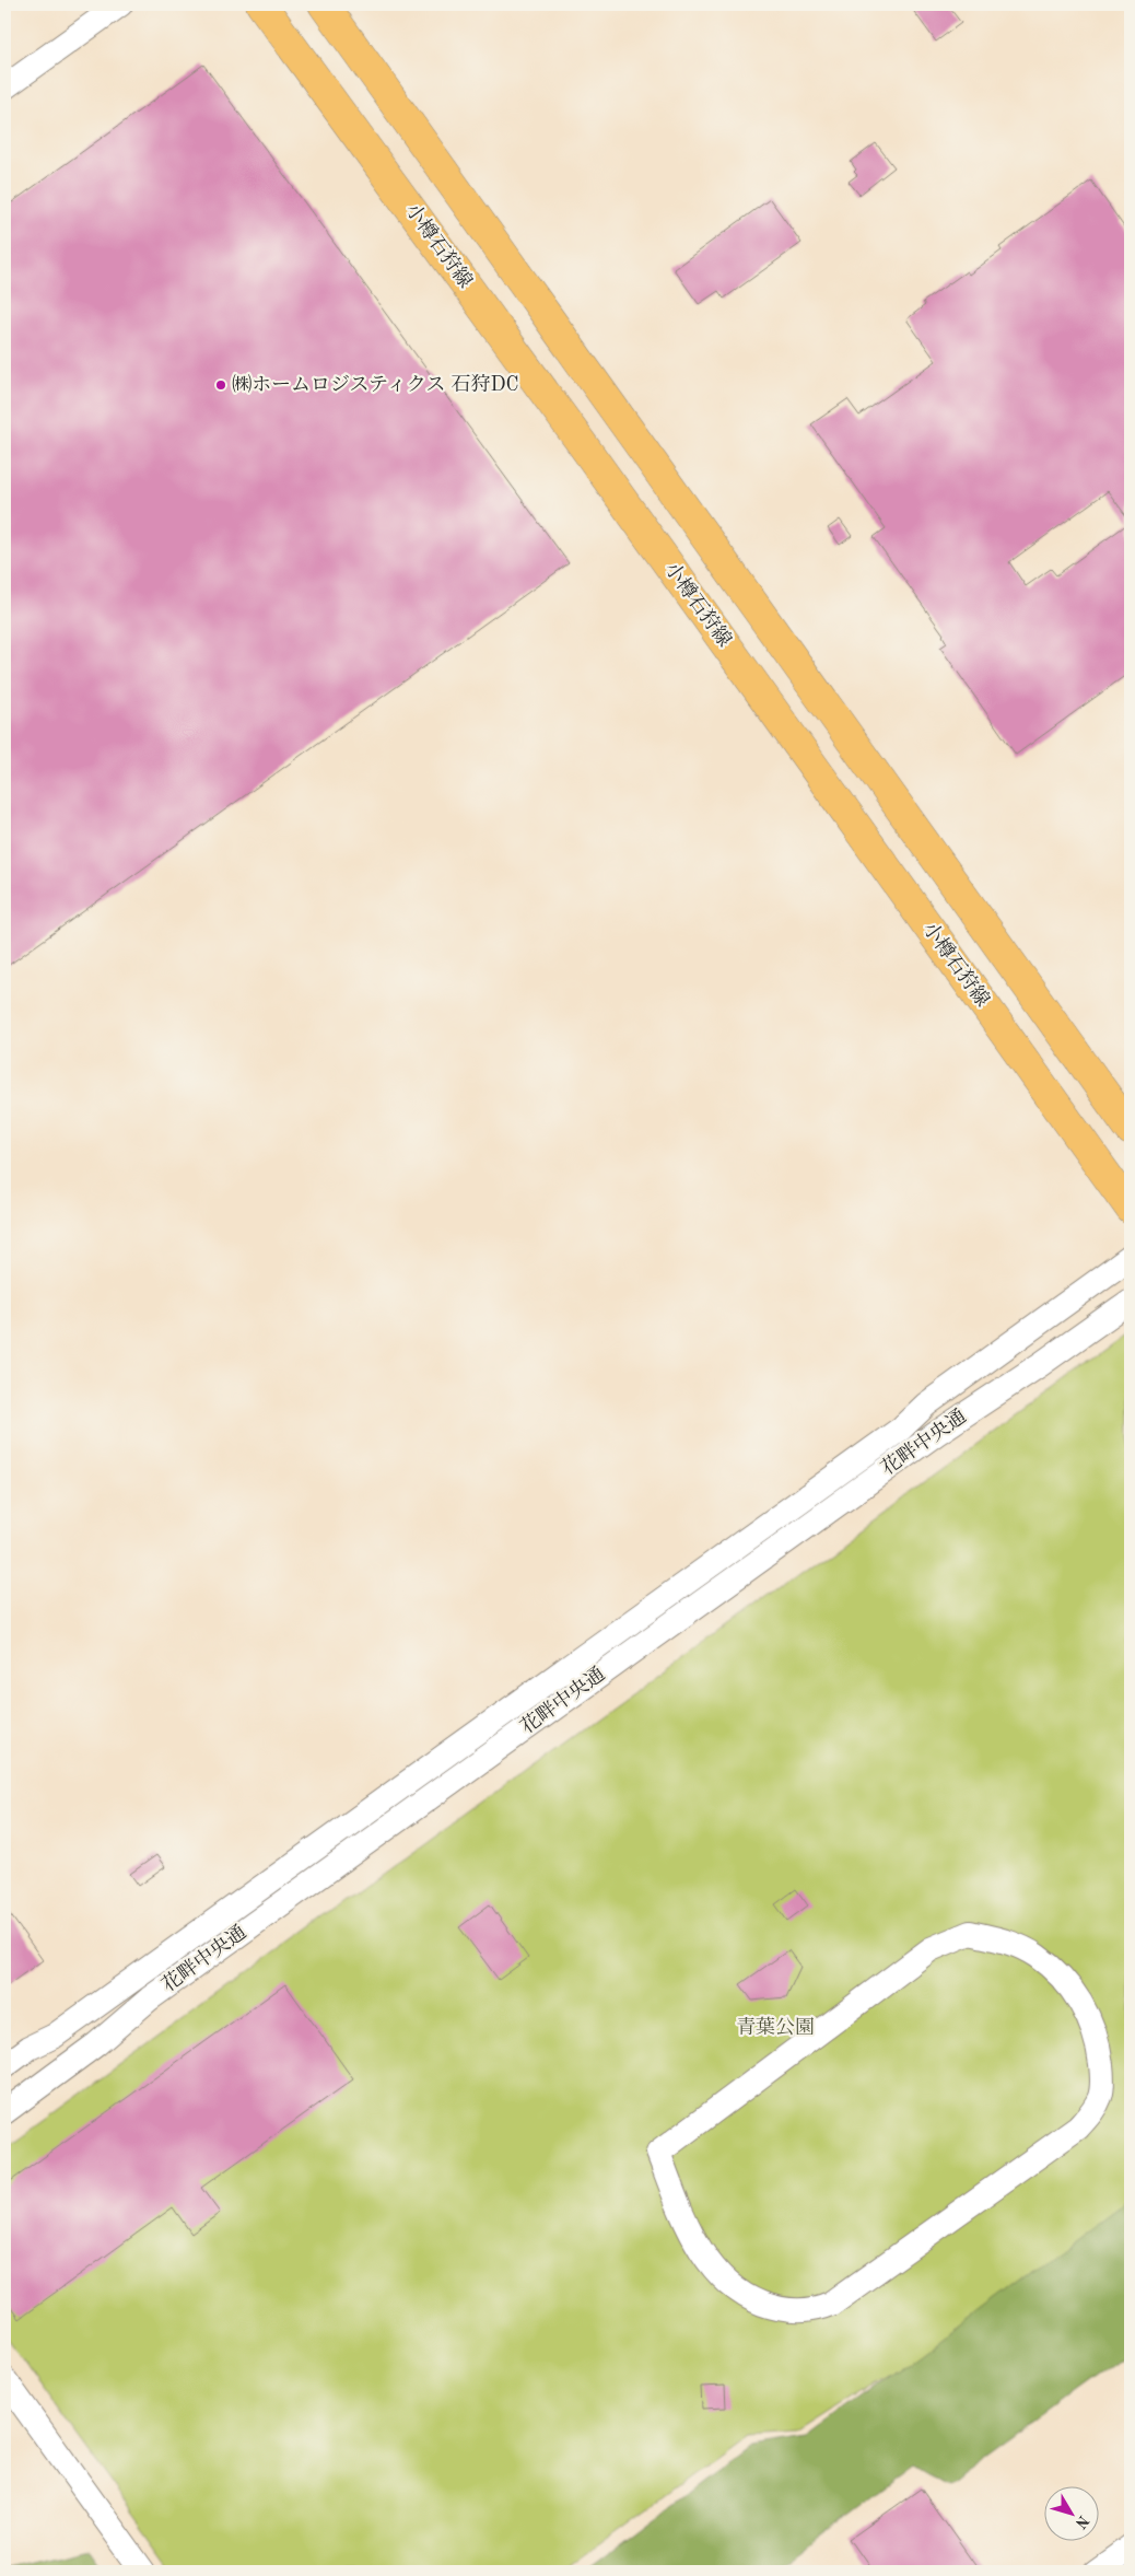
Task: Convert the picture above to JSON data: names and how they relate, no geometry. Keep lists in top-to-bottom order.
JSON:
{
  "streets": {
    "main road": ["小樽石狩線"],
    "street": ["花畔中央通"]
  },
  "parks": ["青葉公園"],
  "places": ["㈱ホームロジスティクス 石狩DC"],
  "north": "bottom right"
}
